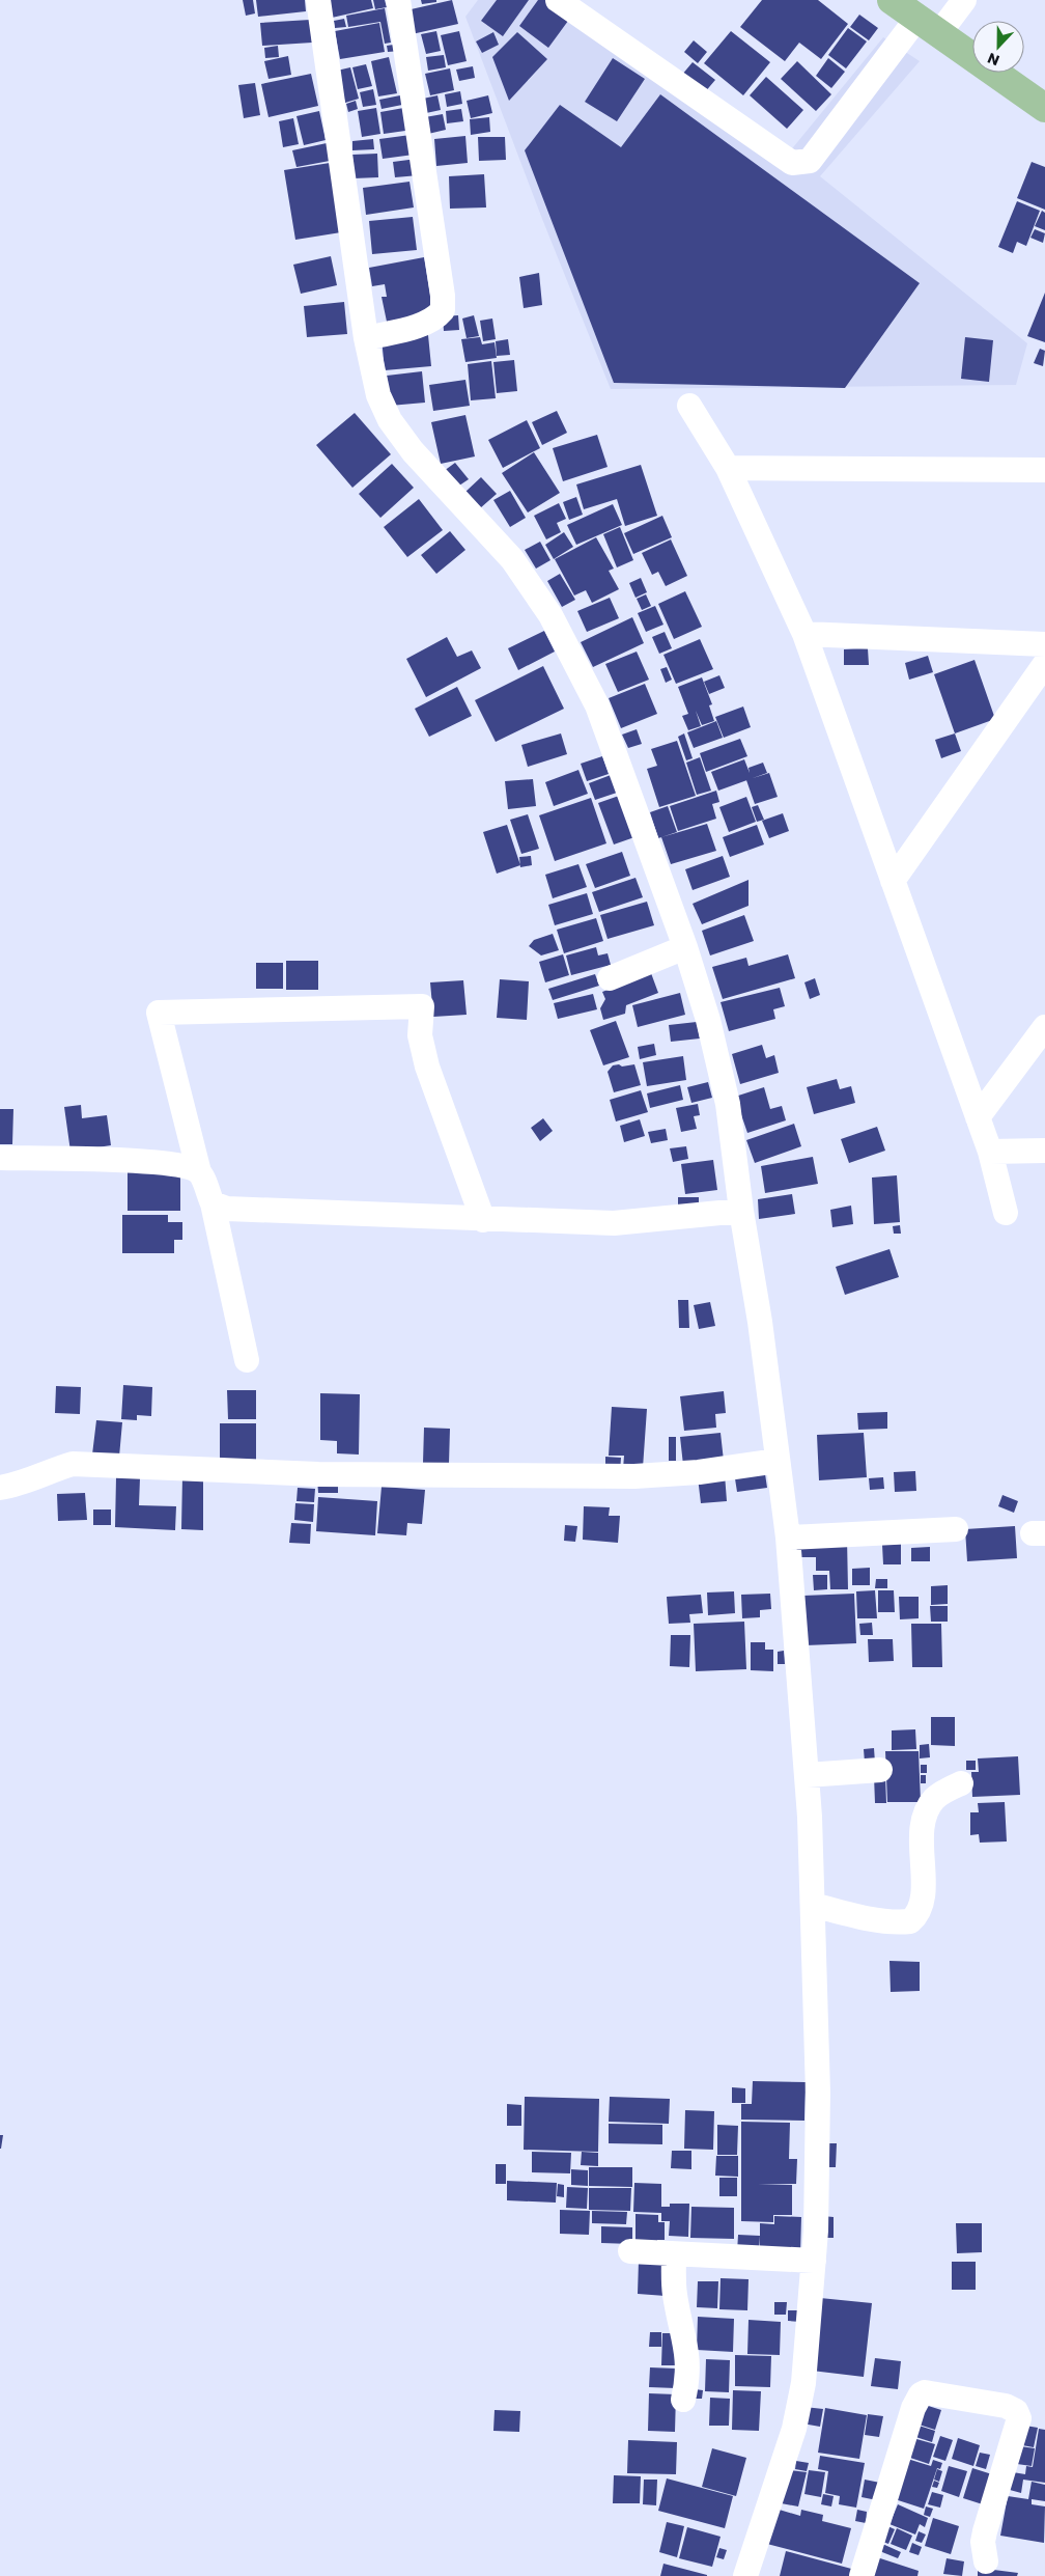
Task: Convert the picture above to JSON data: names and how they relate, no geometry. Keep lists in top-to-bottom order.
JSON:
{
  "north": "bottom"
}
